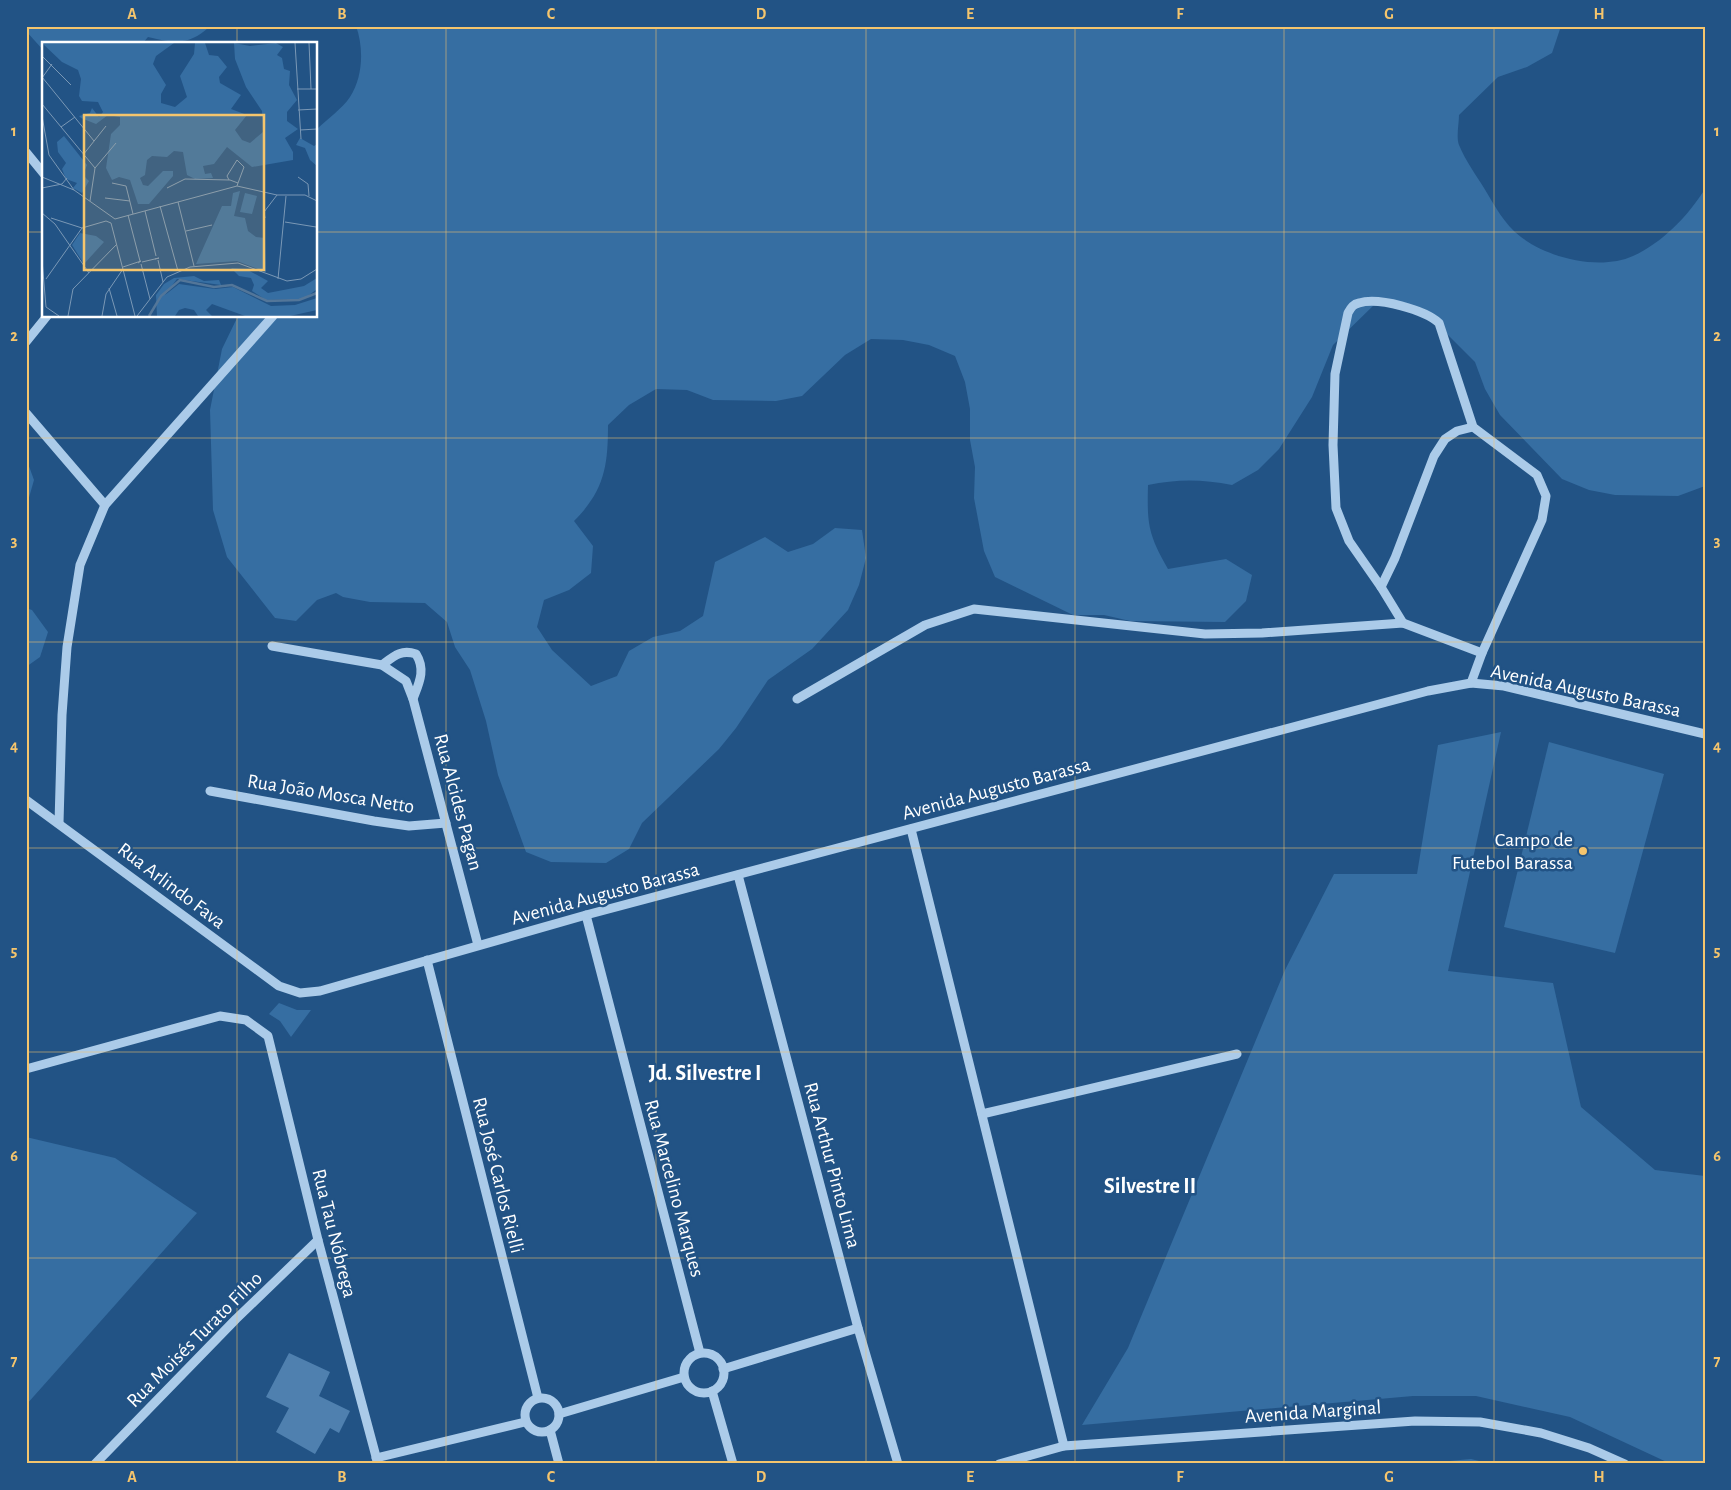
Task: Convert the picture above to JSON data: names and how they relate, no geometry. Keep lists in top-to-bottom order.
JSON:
{
  "streets": {
    "street": [
      "Avenida Augusto Barassa",
      "Rua João Mosca Netto",
      "Rua Alcides Pagan",
      "Rua Arlindo Fava",
      "Rua Arthur Pinto Lima",
      "Rua José Carlos Rielli",
      "Rua Marcelino Marques",
      "Rua Tau Nóbrega",
      "Rua Moisés Turato Filho",
      "Avenida Marginal"
    ]
  },
  "crossings": [
    ["Avenida Augusto Barassa", "Rua Alcides Pagan"],
    ["Avenida Augusto Barassa", "Rua Arlindo Fava"],
    ["Avenida Augusto Barassa", "Rua Arthur Pinto Lima"],
    ["Avenida Augusto Barassa", "Rua José Carlos Rielli"],
    ["Avenida Augusto Barassa", "Rua Marcelino Marques"],
    ["Rua João Mosca Netto", "Rua Alcides Pagan"],
    ["Rua Tau Nóbrega", "Rua Moisés Turato Filho"]
  ],
  "districts": ["Jd. Silvestre I", "Silvestre II"],
  "places": ["Campo de Futebol Barassa"],
  "grid": {
    "columns": [
      "A",
      "B",
      "C",
      "D",
      "E",
      "F",
      "G",
      "H"
    ],
    "rows": [
      "1",
      "2",
      "3",
      "4",
      "5",
      "6",
      "7"
    ]
  }
}
